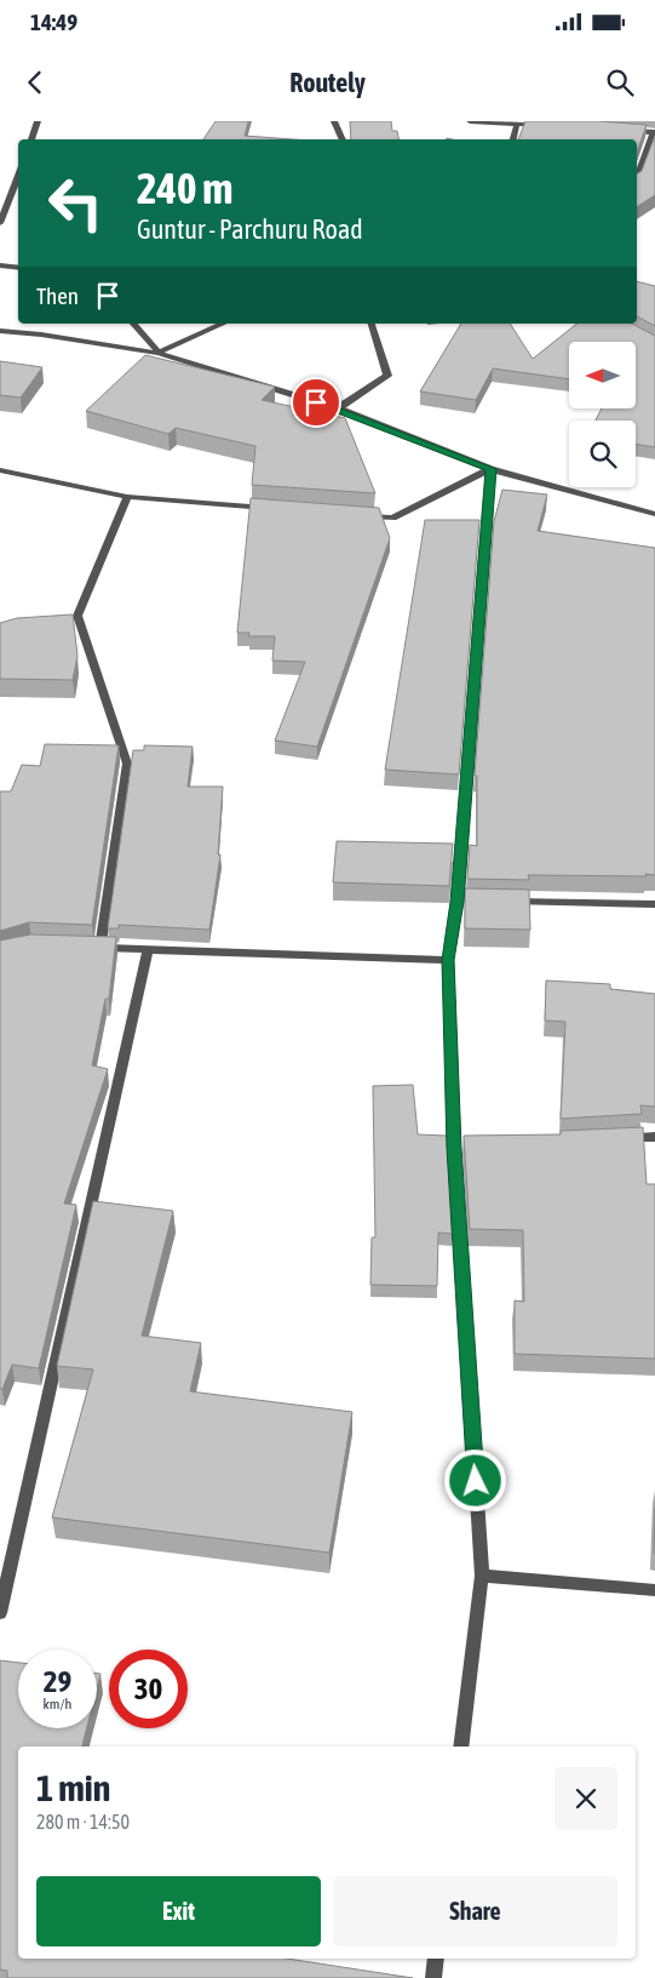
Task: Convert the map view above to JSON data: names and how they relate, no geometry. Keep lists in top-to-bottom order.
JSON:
{
  "north": "left",
  "page": {
    "status": "14:49",
    "header": "Routely",
    "turn": ["240 m", "Guntur - Parchuru Road"],
    "then": "Then",
    "speed": "29 km/h",
    "limit": "30",
    "heading": ["1 min", "280 m · 14:50"],
    "buttons": ["Exit", "Share"]
  }
}
